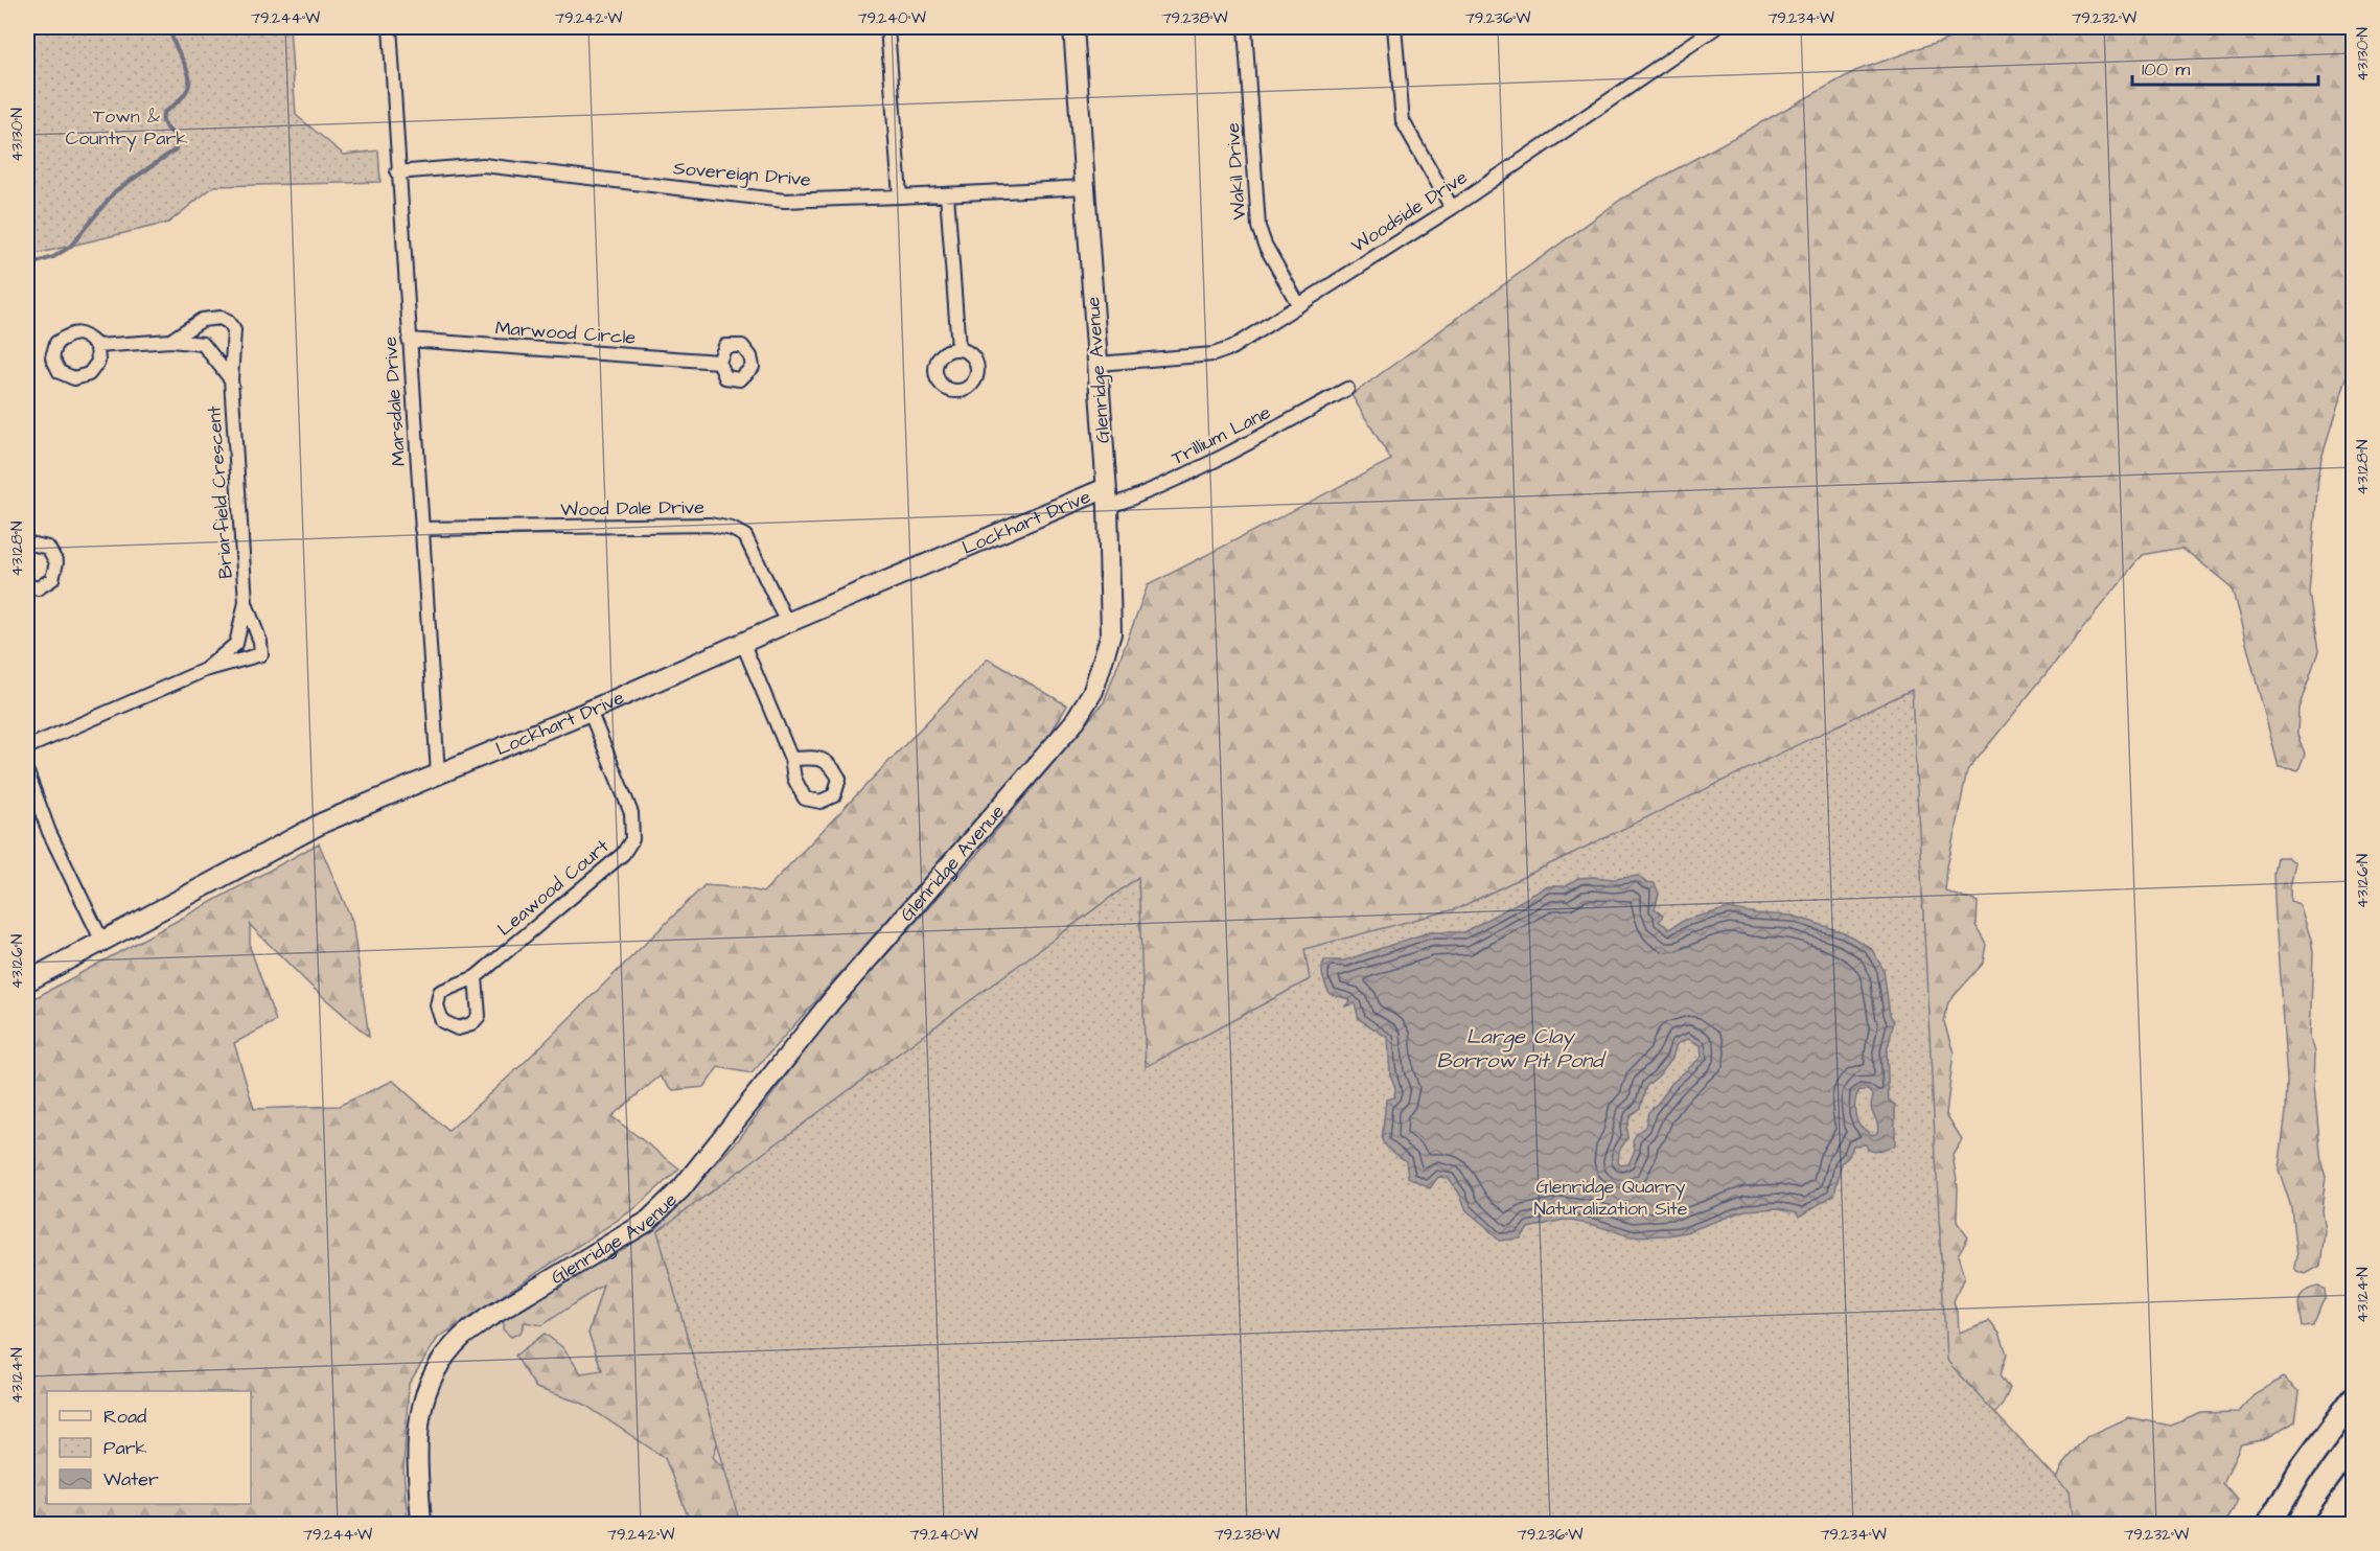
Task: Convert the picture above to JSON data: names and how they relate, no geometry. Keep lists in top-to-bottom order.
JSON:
{
  "streets": {
    "main road": ["Glenridge Avenue", "Lockhart Drive"],
    "street": [
      "Wakil Drive",
      "Sovereign Drive",
      "Woodside Drive",
      "Marwood Circle",
      "Marsdale Drive",
      "Trillium Lane",
      "Briarfield Crescent",
      "Wood Dale Drive",
      "Leawood Court"
    ]
  },
  "crossings": [
    ["Wakil Drive", "Woodside Drive"],
    ["Sovereign Drive", "Glenridge Avenue"],
    ["Sovereign Drive", "Marsdale Drive"],
    ["Woodside Drive", "Glenridge Avenue"],
    ["Marwood Circle", "Marsdale Drive"],
    ["Glenridge Avenue", "Trillium Lane"],
    ["Glenridge Avenue", "Lockhart Drive"],
    ["Marsdale Drive", "Wood Dale Drive"],
    ["Marsdale Drive", "Lockhart Drive"],
    ["Trillium Lane", "Lockhart Drive"],
    ["Wood Dale Drive", "Lockhart Drive"],
    ["Lockhart Drive", "Leawood Court"]
  ],
  "water": ["Large Clay Borrow Pit Pond"],
  "parks": ["Town & Country Park", "Glenridge Quarry Naturalization Site"],
  "legend": ["Road", "Park", "Water"],
  "scale_bar": "100 m",
  "coordinates": [
    "79.244°W",
    "79.242°W",
    "79.240°W",
    "79.238°W",
    "79.236°W",
    "79.234°W",
    "79.232°W",
    "43.130°N",
    "43.128°N",
    "43.126°N",
    "43.124°N"
  ]
}
